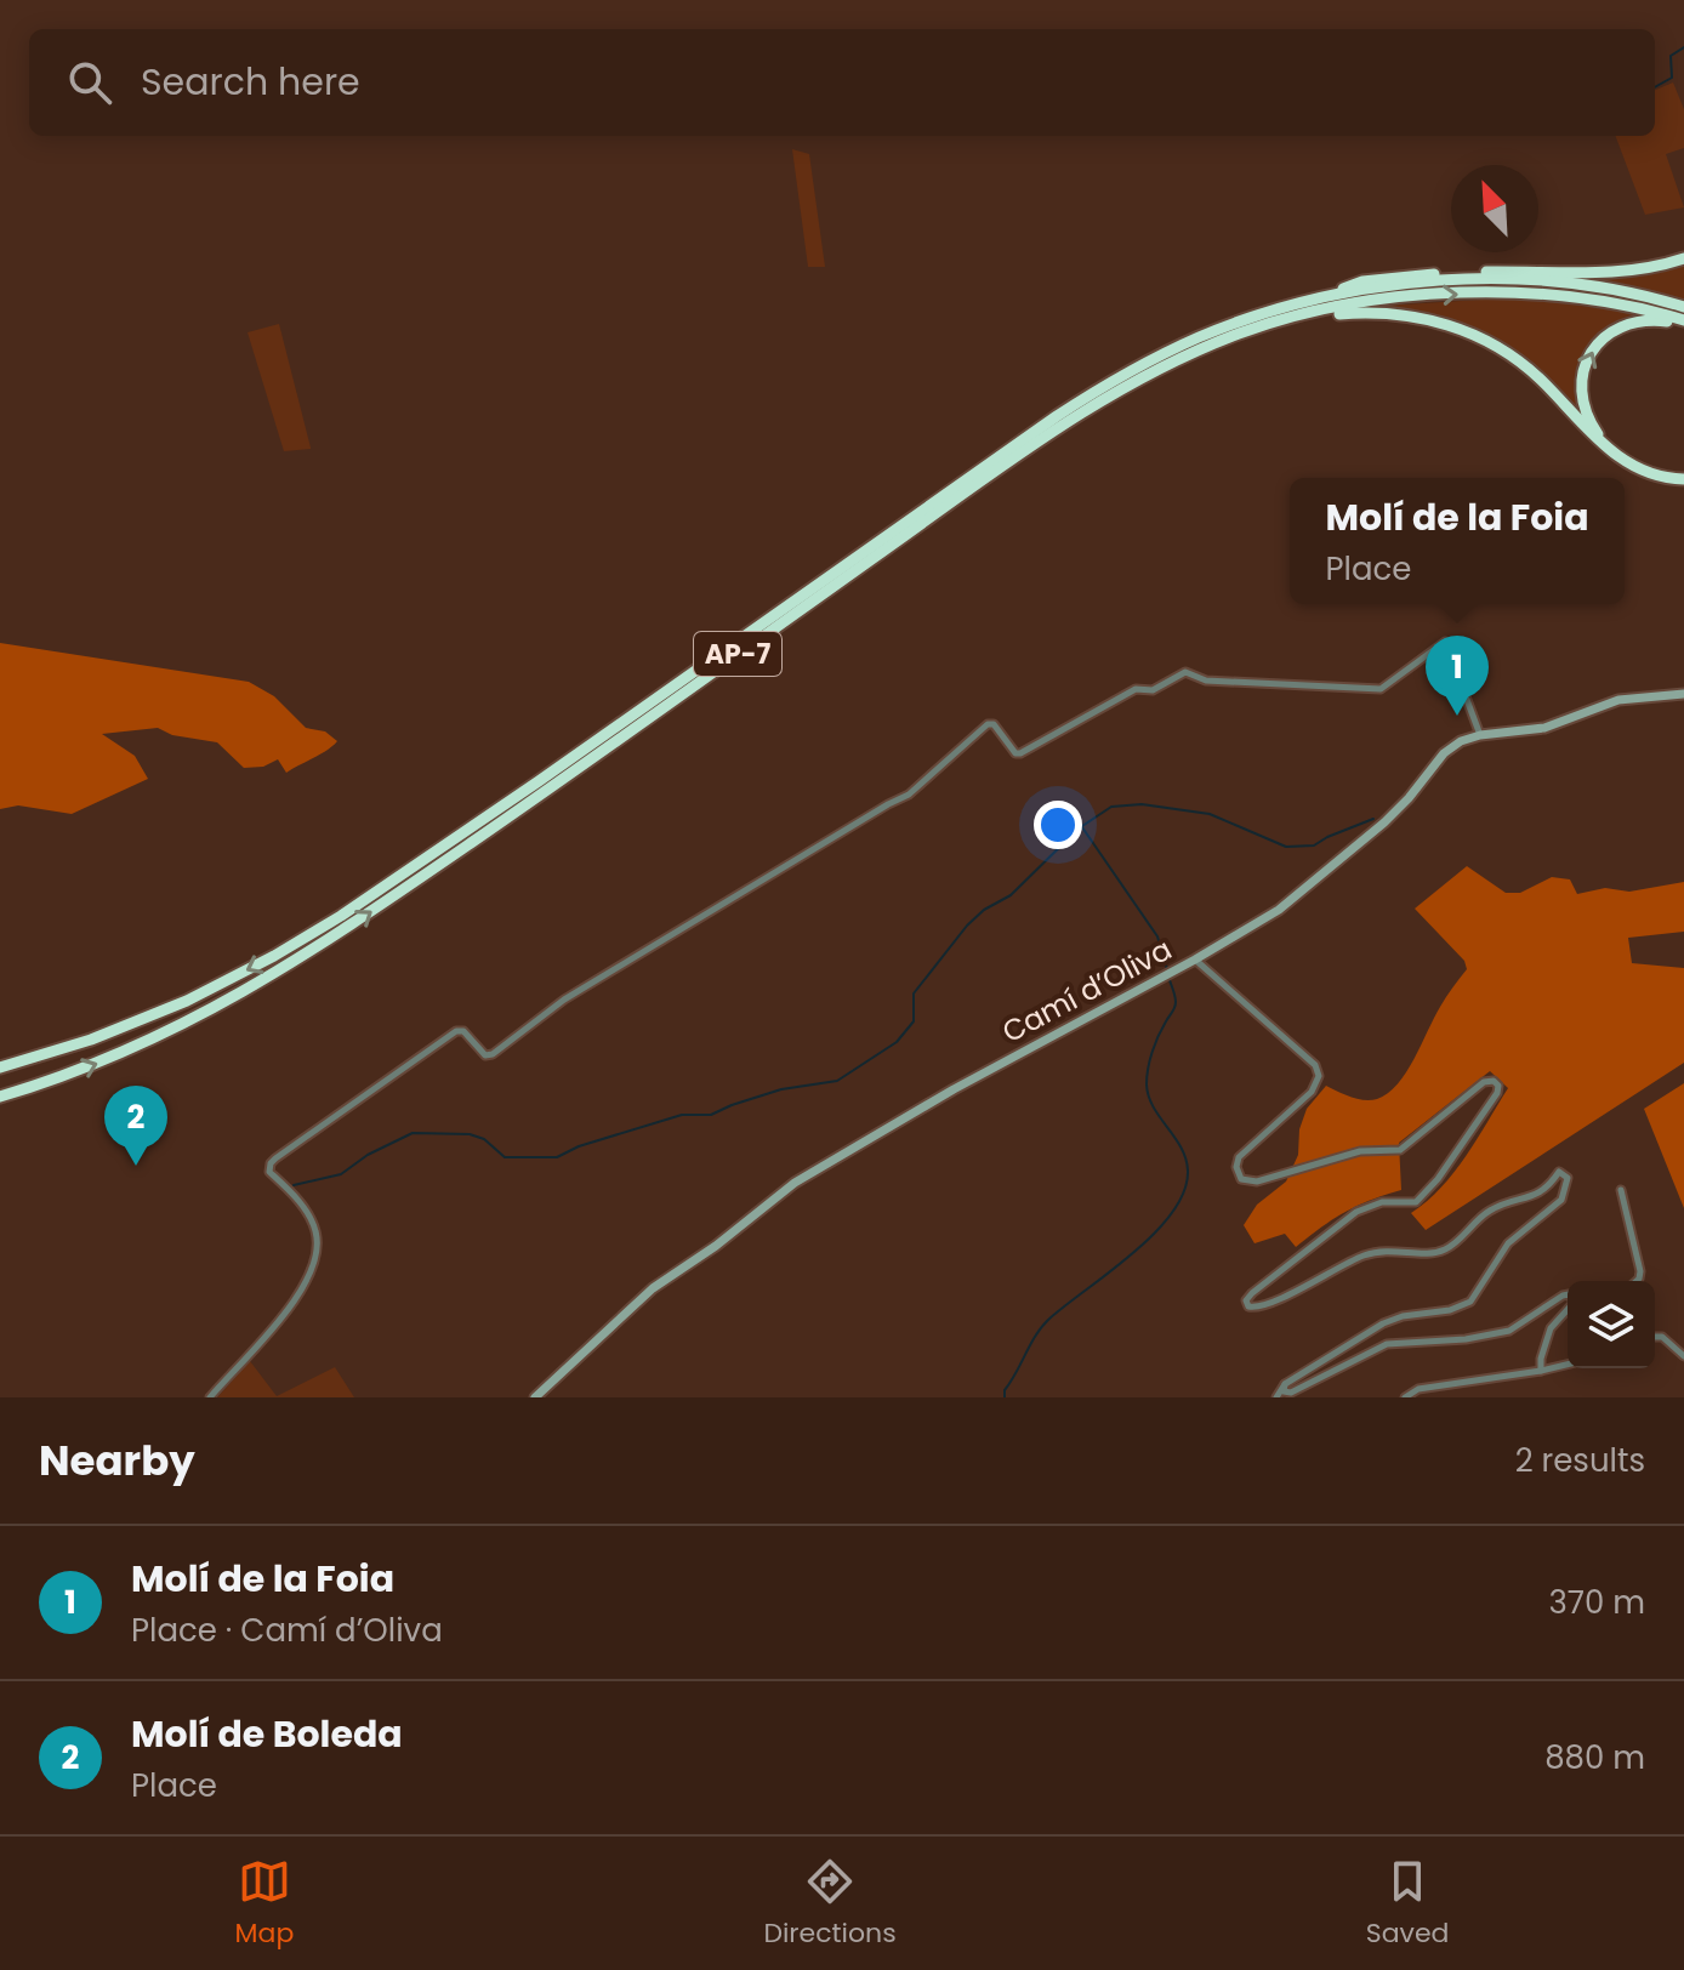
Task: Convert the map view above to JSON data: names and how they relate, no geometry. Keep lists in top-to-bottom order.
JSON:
{
  "streets": {
    "highway": ["AP-7"],
    "street": ["Camí d’Oliva"]
  },
  "north": "top left",
  "page": {
    "search": "Search here",
    "popup": ["Molí de la Foia", "Place"],
    "pins": ["1", "2"],
    "heading": ["Nearby", "2 results"],
    "list": [
      {
        "mark": "1",
        "name": "Molí de la Foia",
        "note": "Place · Camí d’Oliva",
        "value": "370 m"
      },
      {
        "mark": "2",
        "name": "Molí de Boleda",
        "note": "Place",
        "value": "880 m"
      }
    ],
    "nav": ["Map", "Directions", "Saved"]
  }
}
